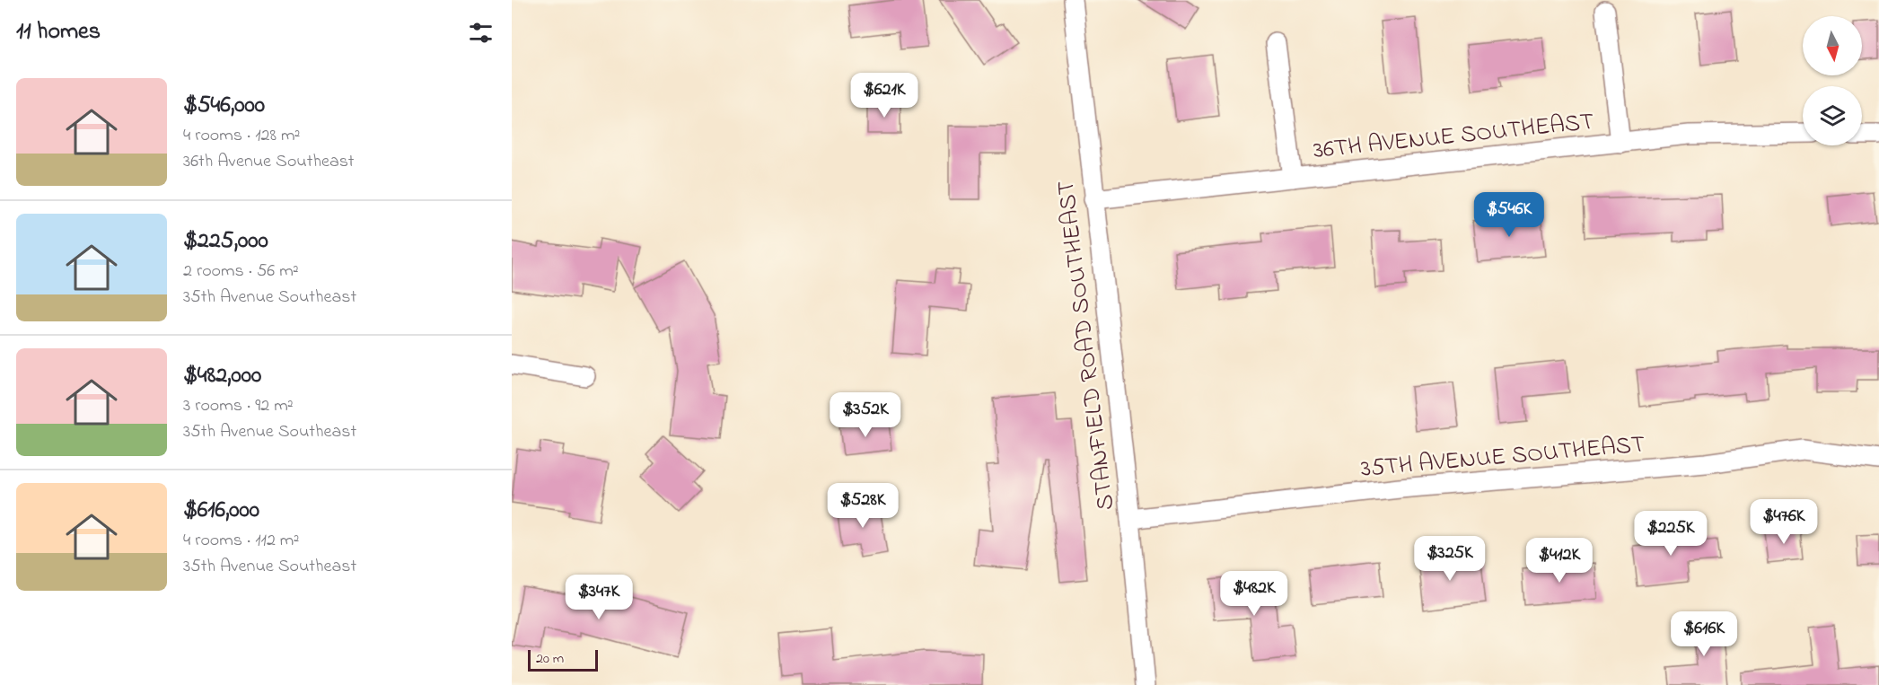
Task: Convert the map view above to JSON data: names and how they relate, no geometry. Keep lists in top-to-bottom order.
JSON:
{
  "streets": {
    "street": ["36TH AVENUE SOUTHEAST", "STANFIELD ROAD SOUTHEAST", "35TH AVENUE SOUTHEAST"]
  },
  "crossings": [
    ["36TH AVENUE SOUTHEAST", "STANFIELD ROAD SOUTHEAST"],
    ["STANFIELD ROAD SOUTHEAST", "35TH AVENUE SOUTHEAST"]
  ],
  "scale_bar": "20 m",
  "north": "bottom",
  "page": {
    "heading": "11 homes",
    "list": [
      {
        "name": "$546,000",
        "note": "4 rooms · 128 m² · 36th Avenue Southeast"
      },
      {
        "name": "$225,000",
        "note": "2 rooms · 56 m² · 35th Avenue Southeast"
      },
      {
        "name": "$482,000",
        "note": "3 rooms · 92 m² · 35th Avenue Southeast"
      },
      {
        "name": "$616,000",
        "note": "4 rooms · 112 m² · 35th Avenue Southeast"
      }
    ],
    "price": [
      "$621K",
      "$546K",
      "$352K",
      "$528K",
      "$476K",
      "$225K",
      "$325K",
      "$412K",
      "$482K",
      "$347K",
      "$616K"
    ],
    "scale": "20 m"
  }
}
